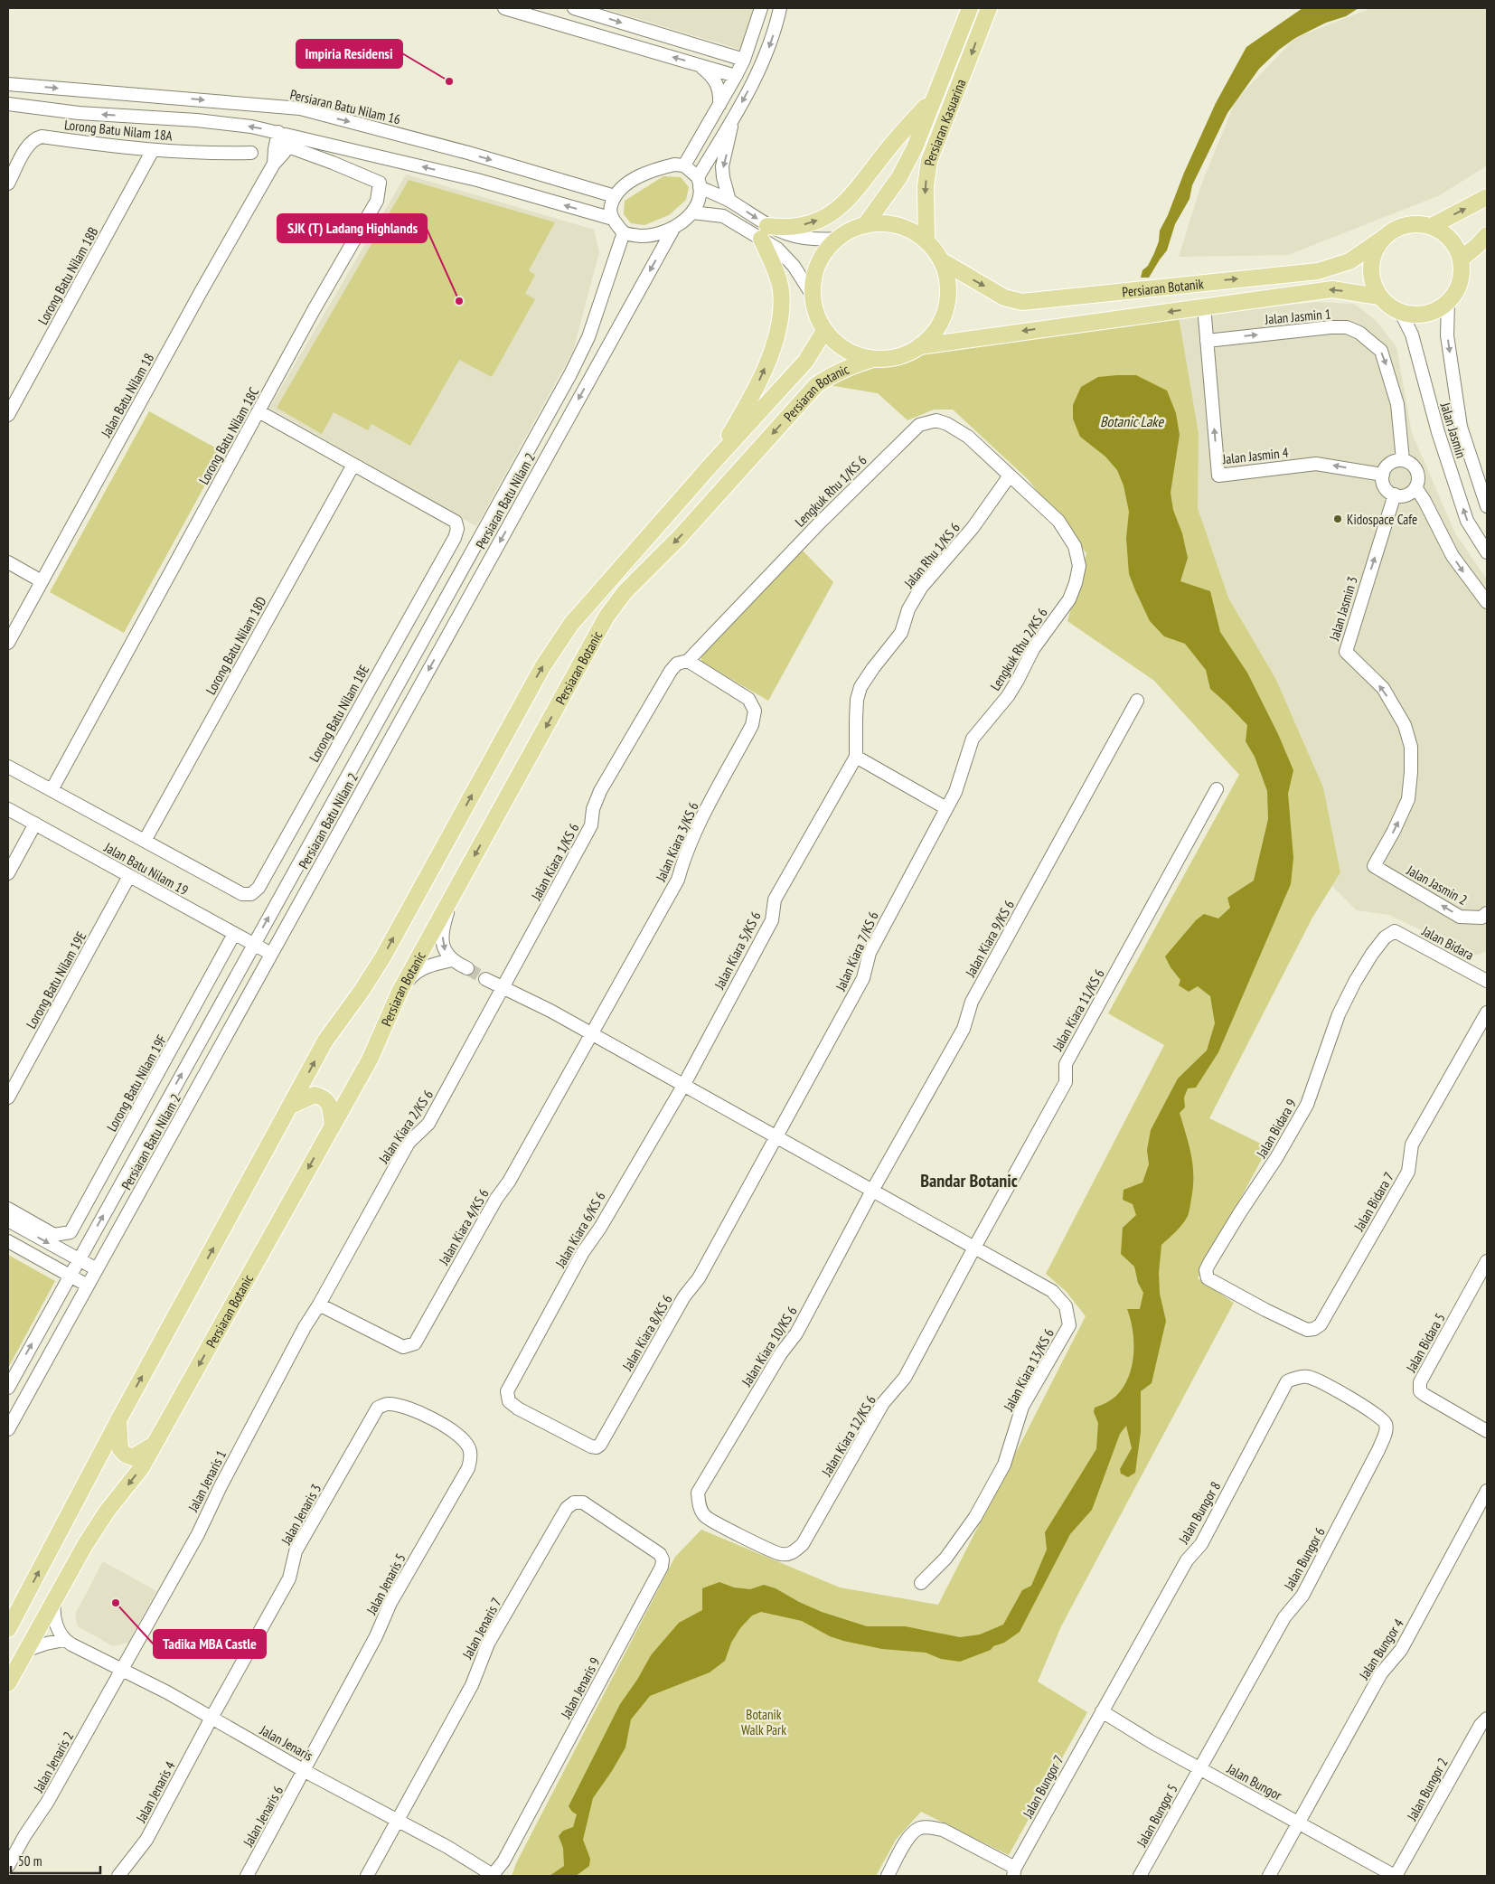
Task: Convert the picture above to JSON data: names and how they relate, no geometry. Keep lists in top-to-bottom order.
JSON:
{
  "streets": {
    "main road": ["Persiaran Kasuarina", "Persiaran Botanik", "Persiaran Botanic"],
    "street": [
      "Persiaran Batu Nilam 16",
      "Lorong Batu Nilam 18A",
      "Lorong Batu Nilam 18B",
      "Jalan Jasmin 1",
      "Jalan Batu Nilam 18",
      "Jalan Jasmin",
      "Lorong Batu Nilam 18C",
      "Jalan Jasmin 4",
      "Lengkuk Rhu 1/KS 6",
      "Persiaran Batu Nilam 2",
      "Jalan Rhu 1/KS 6",
      "Jalan Jasmin 3",
      "Lorong Batu Nilam 18D",
      "Lengkuk Rhu 2/KS 6",
      "Lorong Batu Nilam 18E",
      "Jalan Kiara 3/KS 6",
      "Jalan Kiara 1/KS 6",
      "Jalan Batu Nilam 19",
      "Jalan Jasmin 2",
      "Jalan Kiara 9/KS 6",
      "Jalan Bidara",
      "Jalan Kiara 5/KS 6",
      "Jalan Kiara 7/KS 6",
      "Lorong Batu Nilam 19E",
      "Jalan Kiara 11/KS 6",
      "Lorong Batu Nilam 19F",
      "Jalan Kiara 2/KS 6",
      "Jalan Bidara 9",
      "Jalan Bidara 7",
      "Jalan Kiara 4/KS 6",
      "Jalan Kiara 6/KS 6",
      "Jalan Kiara 8/KS 6",
      "Jalan Bidara 5",
      "Jalan Kiara 10/KS 6",
      "Jalan Kiara 13/KS 6",
      "Jalan Kiara 12/KS 6",
      "Jalan Jenaris 1",
      "Jalan Bungor 8",
      "Jalan Jenaris 3",
      "Jalan Bungor 6",
      "Jalan Jenaris 5",
      "Jalan Jenaris 7",
      "Jalan Bungor 4",
      "Jalan Jenaris 9",
      "Jalan Jenaris",
      "Jalan Jenaris 2",
      "Jalan Bungor",
      "Jalan Bungor 7",
      "Jalan Bungor 2",
      "Jalan Jenaris 4",
      "Jalan Bungor 5",
      "Jalan Jenaris 6"
    ]
  },
  "crossings": [
    ["Persiaran Batu Nilam 16", "Persiaran Batu Nilam 2"],
    ["Persiaran Kasuarina", "Persiaran Botanik"],
    ["Persiaran Kasuarina", "Persiaran Botanic"],
    ["Lorong Batu Nilam 18A", "Lorong Batu Nilam 18B"],
    ["Persiaran Botanik", "Persiaran Botanic"],
    ["Persiaran Botanik", "Jalan Jasmin"],
    ["Persiaran Botanik", "Jalan Jasmin 4"],
    ["Jalan Jasmin 1", "Jalan Jasmin 4"],
    ["Jalan Jasmin 1", "Jalan Jasmin 3"],
    ["Jalan Batu Nilam 18", "Lorong Batu Nilam 18C"],
    ["Jalan Jasmin 4", "Jalan Jasmin 3"],
    ["Lengkuk Rhu 1/KS 6", "Jalan Rhu 1/KS 6"],
    ["Lengkuk Rhu 1/KS 6", "Lengkuk Rhu 2/KS 6"],
    ["Lengkuk Rhu 1/KS 6", "Jalan Kiara 3/KS 6"],
    ["Lengkuk Rhu 1/KS 6", "Jalan Kiara 1/KS 6"],
    ["Persiaran Batu Nilam 2", "Jalan Batu Nilam 19"],
    ["Jalan Rhu 1/KS 6", "Lengkuk Rhu 2/KS 6"],
    ["Jalan Rhu 1/KS 6", "Jalan Kiara 5/KS 6"],
    ["Jalan Jasmin 3", "Jalan Jasmin 2"],
    ["Lorong Batu Nilam 18D", "Lorong Batu Nilam 18E"],
    ["Lengkuk Rhu 2/KS 6", "Jalan Kiara 7/KS 6"],
    ["Jalan Kiara 3/KS 6", "Jalan Kiara 1/KS 6"],
    ["Jalan Kiara 3/KS 6", "Jalan Kiara 4/KS 6"],
    ["Jalan Kiara 3/KS 6", "Jalan Kiara 13/KS 6"],
    ["Jalan Kiara 1/KS 6", "Jalan Kiara 2/KS 6"],
    ["Jalan Kiara 1/KS 6", "Jalan Kiara 13/KS 6"],
    ["Jalan Batu Nilam 19", "Lorong Batu Nilam 19E"],
    ["Jalan Batu Nilam 19", "Lorong Batu Nilam 19F"],
    ["Jalan Kiara 9/KS 6", "Jalan Kiara 10/KS 6"],
    ["Jalan Kiara 9/KS 6", "Jalan Kiara 13/KS 6"],
    ["Jalan Bidara", "Jalan Bidara 9"],
    ["Jalan Kiara 5/KS 6", "Jalan Kiara 6/KS 6"],
    ["Jalan Kiara 5/KS 6", "Jalan Kiara 13/KS 6"],
    ["Jalan Kiara 7/KS 6", "Jalan Kiara 8/KS 6"],
    ["Jalan Kiara 7/KS 6", "Jalan Kiara 13/KS 6"],
    ["Jalan Kiara 11/KS 6", "Jalan Kiara 13/KS 6"],
    ["Jalan Kiara 11/KS 6", "Jalan Kiara 12/KS 6"],
    ["Jalan Kiara 2/KS 6", "Jalan Kiara 4/KS 6"],
    ["Jalan Kiara 2/KS 6", "Jalan Kiara 13/KS 6"],
    ["Jalan Kiara 2/KS 6", "Jalan Jenaris 1"],
    ["Jalan Bidara 9", "Jalan Bidara 7"],
    ["Jalan Kiara 4/KS 6", "Jalan Kiara 13/KS 6"],
    ["Jalan Kiara 4/KS 6", "Jalan Jenaris 1"],
    ["Jalan Kiara 6/KS 6", "Jalan Kiara 8/KS 6"],
    ["Jalan Kiara 6/KS 6", "Jalan Kiara 13/KS 6"],
    ["Jalan Kiara 8/KS 6", "Jalan Kiara 13/KS 6"],
    ["Jalan Kiara 10/KS 6", "Jalan Kiara 13/KS 6"],
    ["Jalan Kiara 10/KS 6", "Jalan Kiara 12/KS 6"],
    ["Jalan Kiara 13/KS 6", "Jalan Kiara 12/KS 6"],
    ["Jalan Jenaris 1", "Jalan Jenaris"],
    ["Jalan Jenaris 1", "Jalan Jenaris 2"],
    ["Jalan Bungor 8", "Jalan Bungor 6"],
    ["Jalan Bungor 8", "Jalan Bungor"],
    ["Jalan Bungor 8", "Jalan Bungor 7"],
    ["Jalan Jenaris 3", "Jalan Jenaris 5"],
    ["Jalan Jenaris 3", "Jalan Jenaris"],
    ["Jalan Jenaris 3", "Jalan Jenaris 4"],
    ["Jalan Bungor 6", "Jalan Bungor"],
    ["Jalan Bungor 6", "Jalan Bungor 5"],
    ["Jalan Jenaris 5", "Jalan Jenaris"],
    ["Jalan Jenaris 5", "Jalan Jenaris 6"],
    ["Jalan Jenaris 7", "Jalan Jenaris 9"],
    ["Jalan Jenaris 7", "Jalan Jenaris"],
    ["Jalan Bungor 4", "Jalan Bungor"],
    ["Jalan Jenaris 9", "Jalan Jenaris"],
    ["Jalan Jenaris", "Jalan Jenaris 2"],
    ["Jalan Jenaris", "Jalan Jenaris 4"],
    ["Jalan Jenaris", "Jalan Jenaris 6"],
    ["Jalan Bungor", "Jalan Bungor 7"],
    ["Jalan Bungor", "Jalan Bungor 2"],
    ["Jalan Bungor", "Jalan Bungor 5"]
  ],
  "one_way": ["Jalan Jasmin 3", "Jalan Jasmin 2"],
  "districts": ["Bandar Botanic"],
  "water": ["Botanic Lake"],
  "parks": ["Botanik Walk Park"],
  "places": [
    "Impiria Residensi",
    "SJK (T) Ladang Highlands",
    "Kidospace Cafe",
    "Tadika MBA Castle"
  ],
  "scale_bar": "50 m"
}
